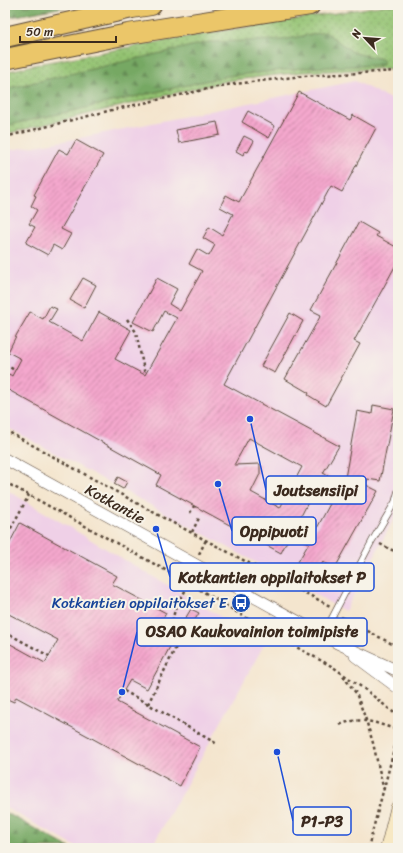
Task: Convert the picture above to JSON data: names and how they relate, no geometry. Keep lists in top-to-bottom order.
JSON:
{
  "streets": {
    "street": ["Kotkantie"]
  },
  "places": {
    "other": [
      "Joutsensiipi",
      "Oppipuoti",
      "Kotkantien oppilaitokset P",
      "OSAO Kaukovainion toimipiste",
      "P1-P3"
    ],
    "bus stop": ["Kotkantien oppilaitokset E"]
  },
  "scale_bar": "50 m",
  "north": "top left"
}
